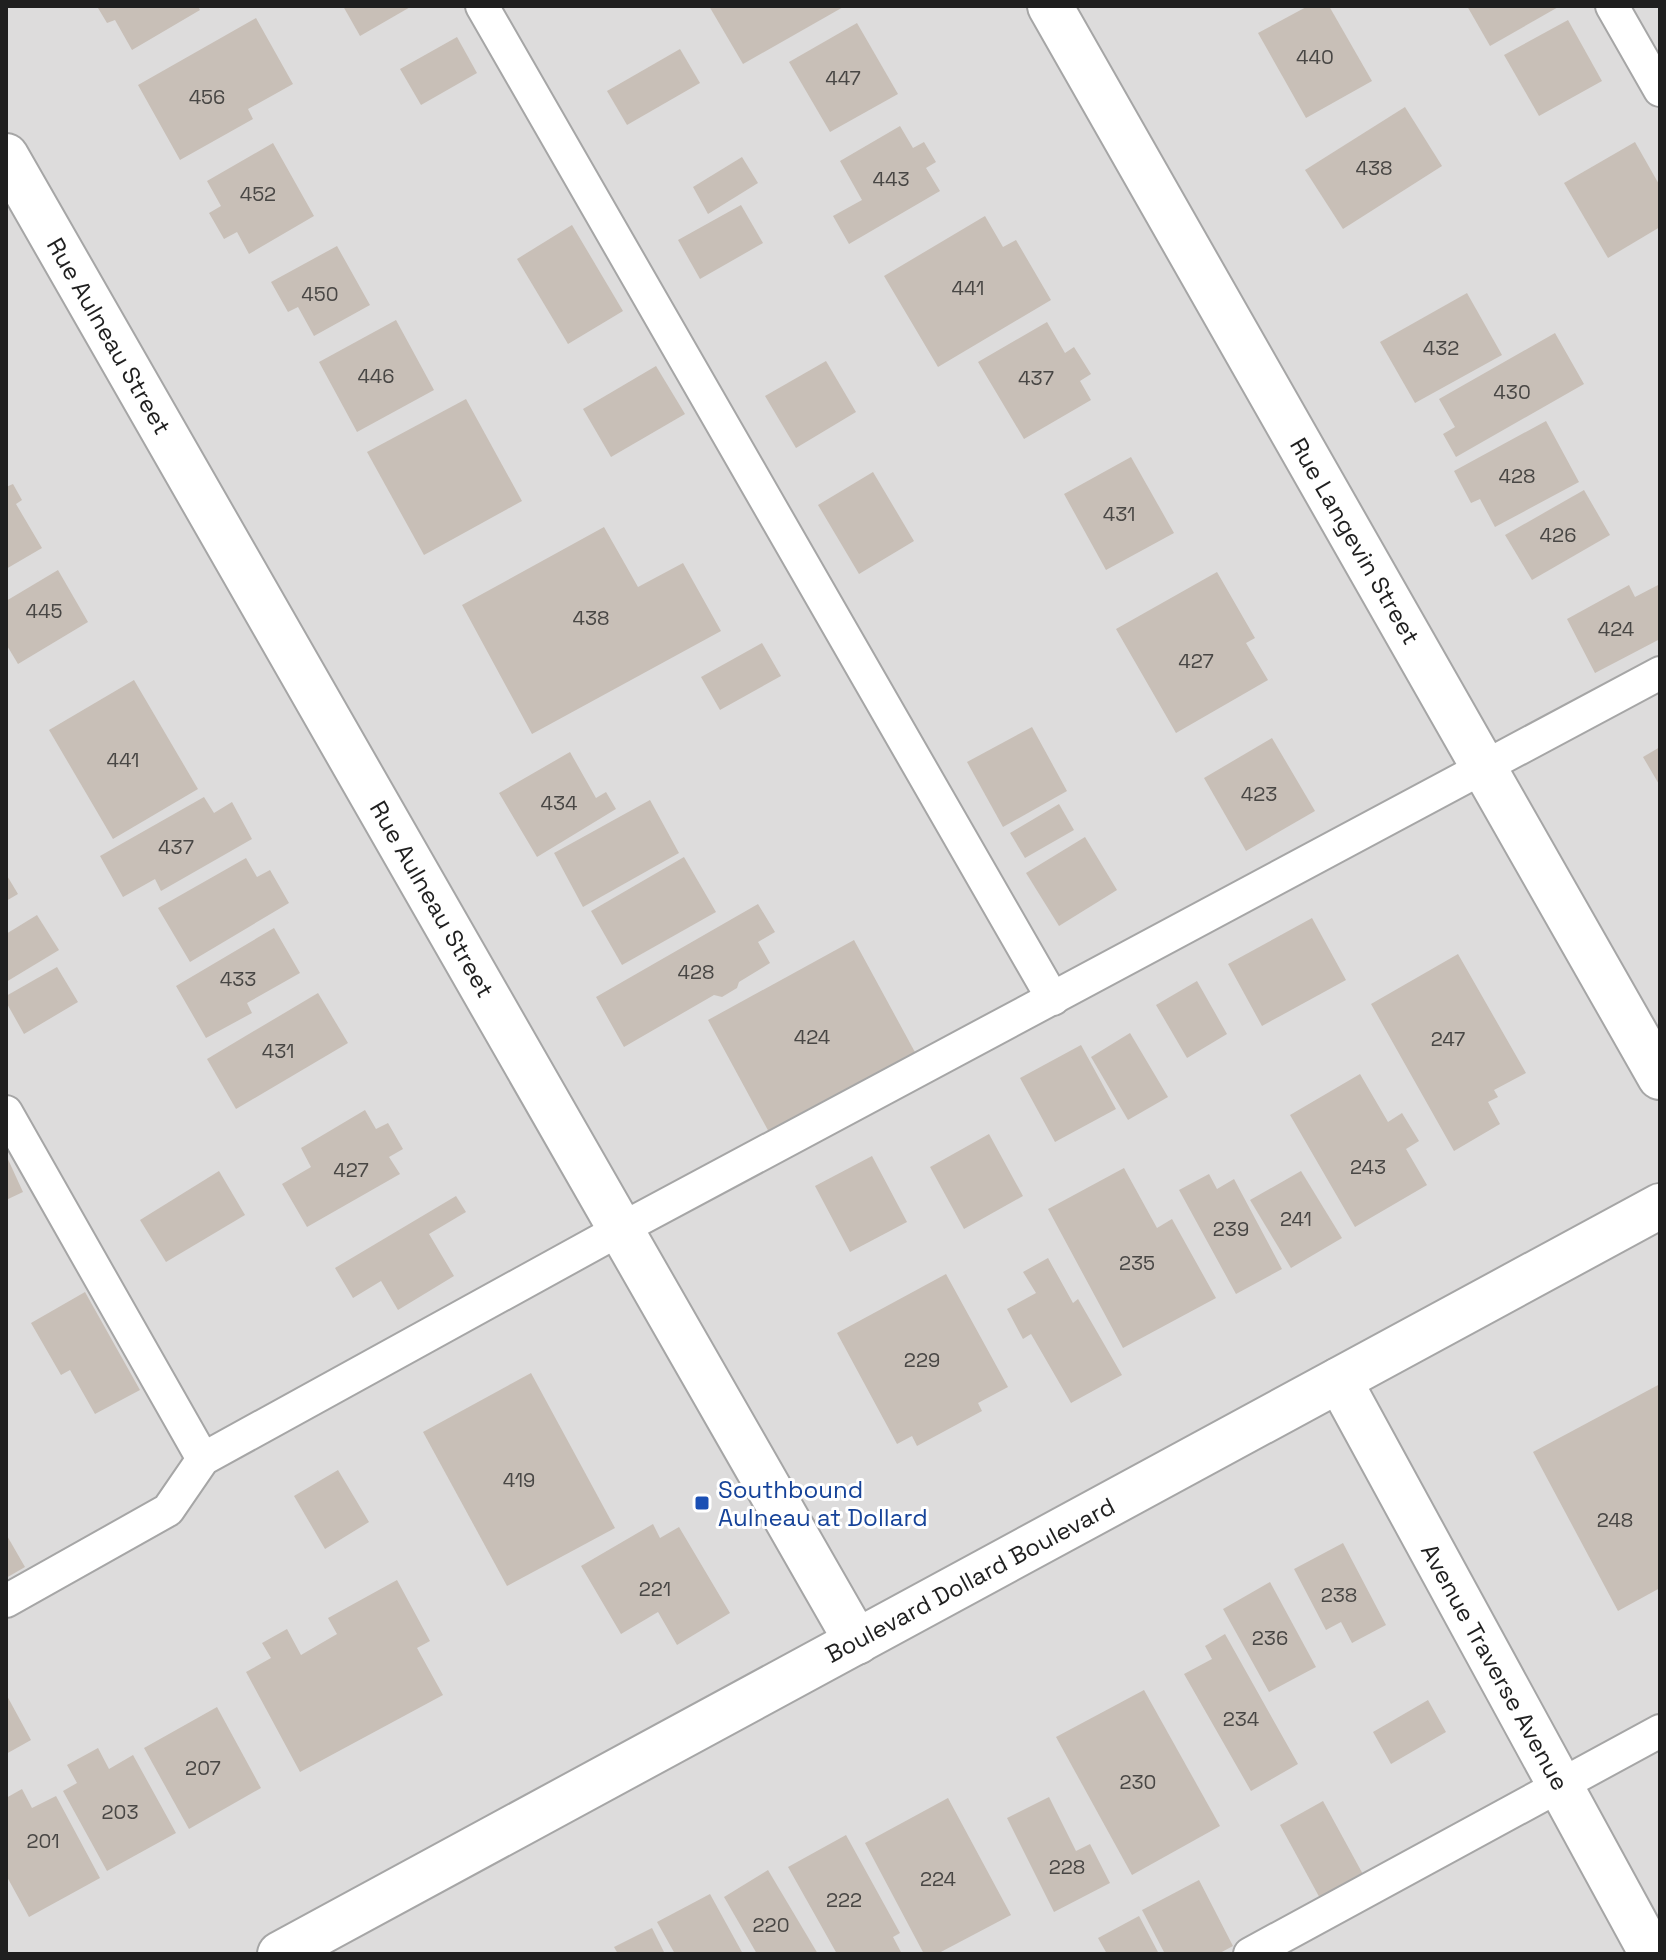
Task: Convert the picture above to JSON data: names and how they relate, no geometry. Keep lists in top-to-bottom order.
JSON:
{
  "streets": {
    "street": [
      "Rue Aulneau Street",
      "Rue Langevin Street",
      "Boulevard Dollard Boulevard",
      "Avenue Traverse Avenue"
    ]
  },
  "crossings": [
    ["Rue Aulneau Street", "Boulevard Dollard Boulevard"],
    ["Boulevard Dollard Boulevard", "Avenue Traverse Avenue"]
  ],
  "places": {
    "transit": ["Southbound Aulneau at Dollard"]
  },
  "house_numbers": [
    "440",
    "447",
    "456",
    "438",
    "443",
    "452",
    "441",
    "450",
    "432",
    "446",
    "437",
    "430",
    "428",
    "431",
    "426",
    "445",
    "438",
    "424",
    "427",
    "441",
    "423",
    "434",
    "437",
    "428",
    "433",
    "424",
    "247",
    "431",
    "243",
    "427",
    "241",
    "239",
    "235",
    "229",
    "419",
    "248",
    "221",
    "238",
    "236",
    "234",
    "207",
    "230",
    "203",
    "201",
    "228",
    "224",
    "222",
    "220"
  ]
}
